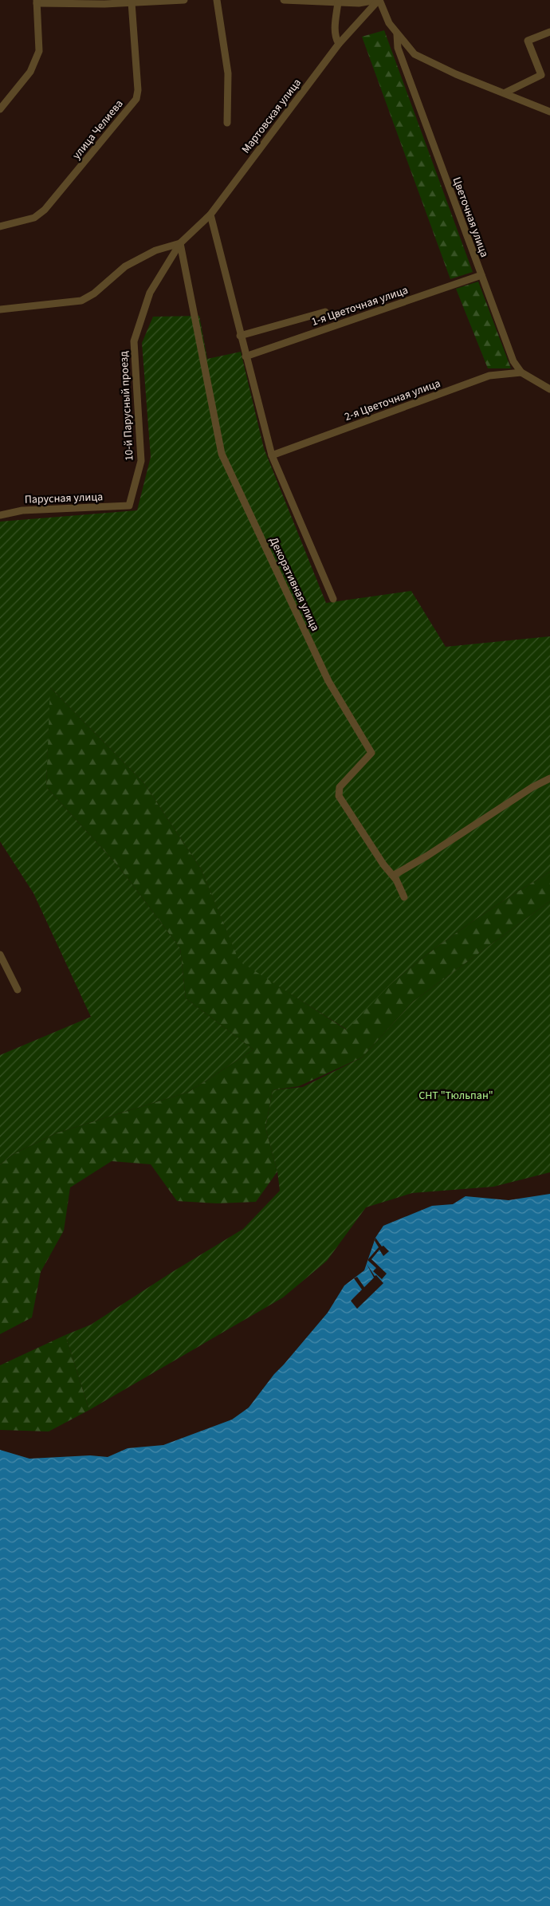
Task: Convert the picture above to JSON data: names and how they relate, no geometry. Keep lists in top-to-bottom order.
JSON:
{
  "streets": {
    "street": [
      "Мартовская улица",
      "улица Челиева",
      "Цветочная улица",
      "1-я Цветочная улица",
      "2-я Цветочная улица",
      "10-й Парусный проезд",
      "Парусная улица",
      "Декоративная улица"
    ]
  },
  "crossings": [
    ["Мартовская улица", "10-й Парусный проезд"],
    ["Мартовская улица", "Декоративная улица"],
    ["Цветочная улица", "1-я Цветочная улица"],
    ["Цветочная улица", "2-я Цветочная улица"],
    ["10-й Парусный проезд", "Парусная улица"],
    ["10-й Парусный проезд", "Декоративная улица"]
  ],
  "parks": ["СНТ \"Тюльпан\""]
}
